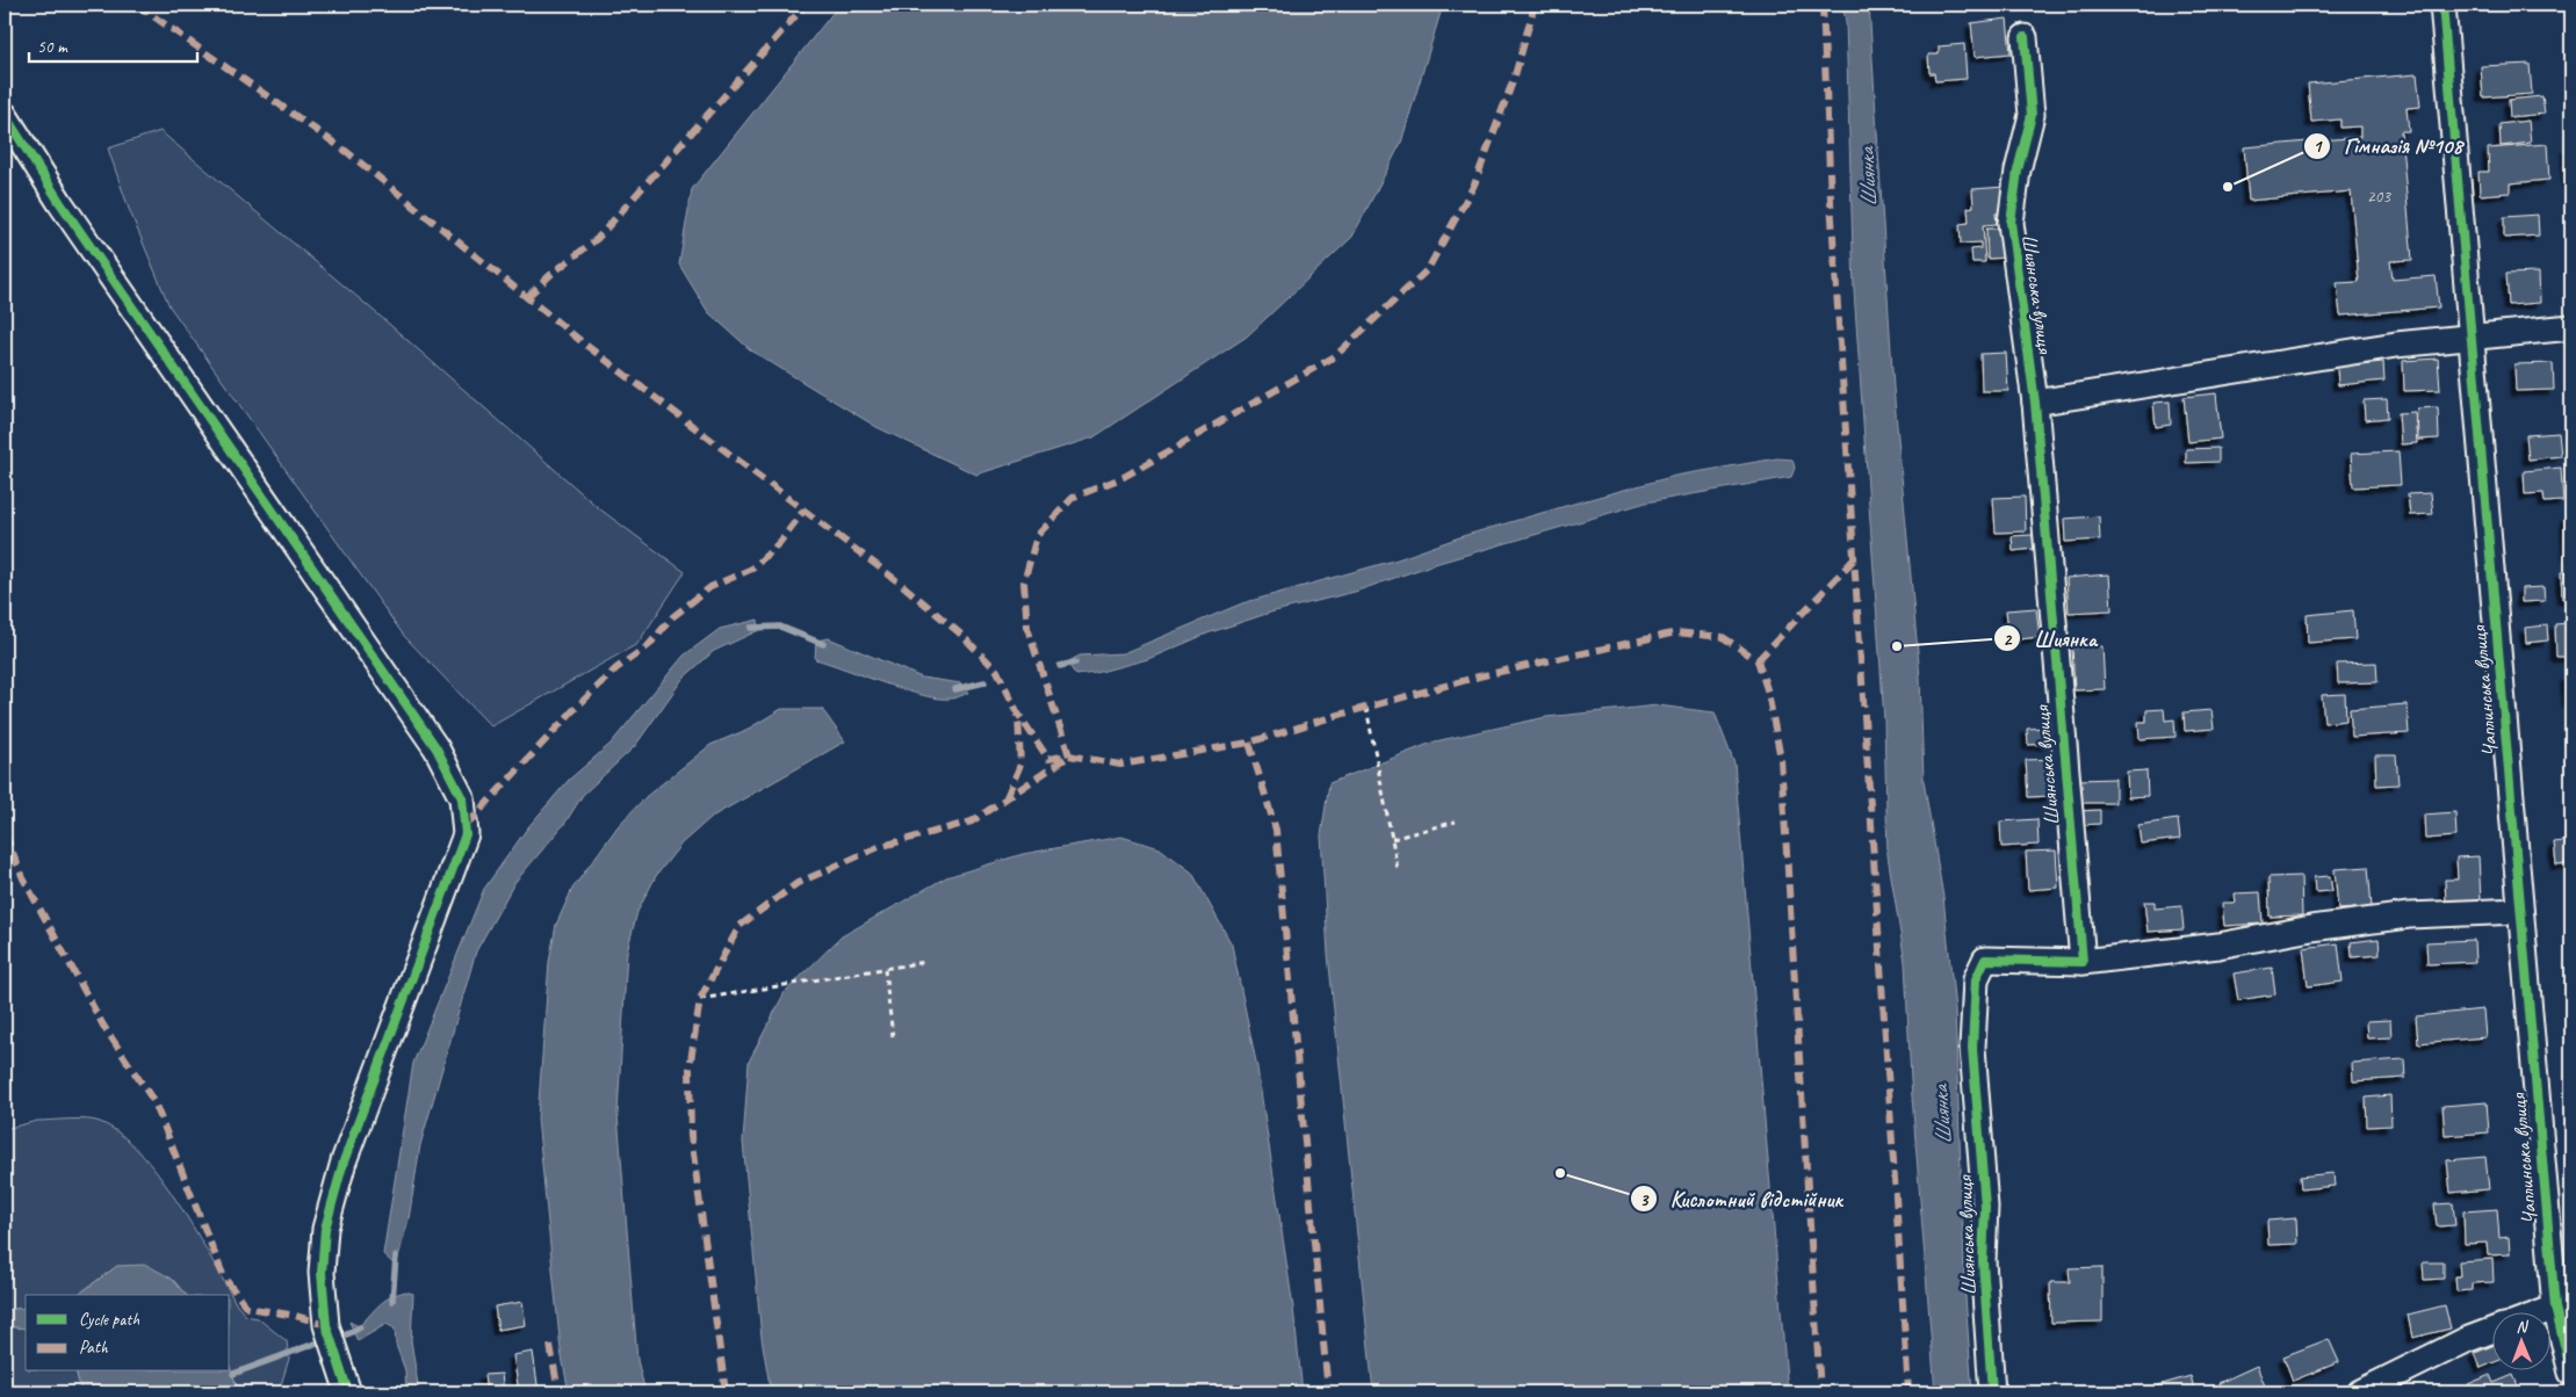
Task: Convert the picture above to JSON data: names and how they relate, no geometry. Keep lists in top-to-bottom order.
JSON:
{
  "streets": {
    "street": ["Шиянська вулиця", "Чаплинська вулиця"]
  },
  "water": ["Шиянка"],
  "places": ["Гімназія №108", "Шиянка", "Кислотний відстійник"],
  "house_numbers": ["203"],
  "legend": ["Cycle path", "Path"],
  "scale_bar": "50 m",
  "north": "top"
}
